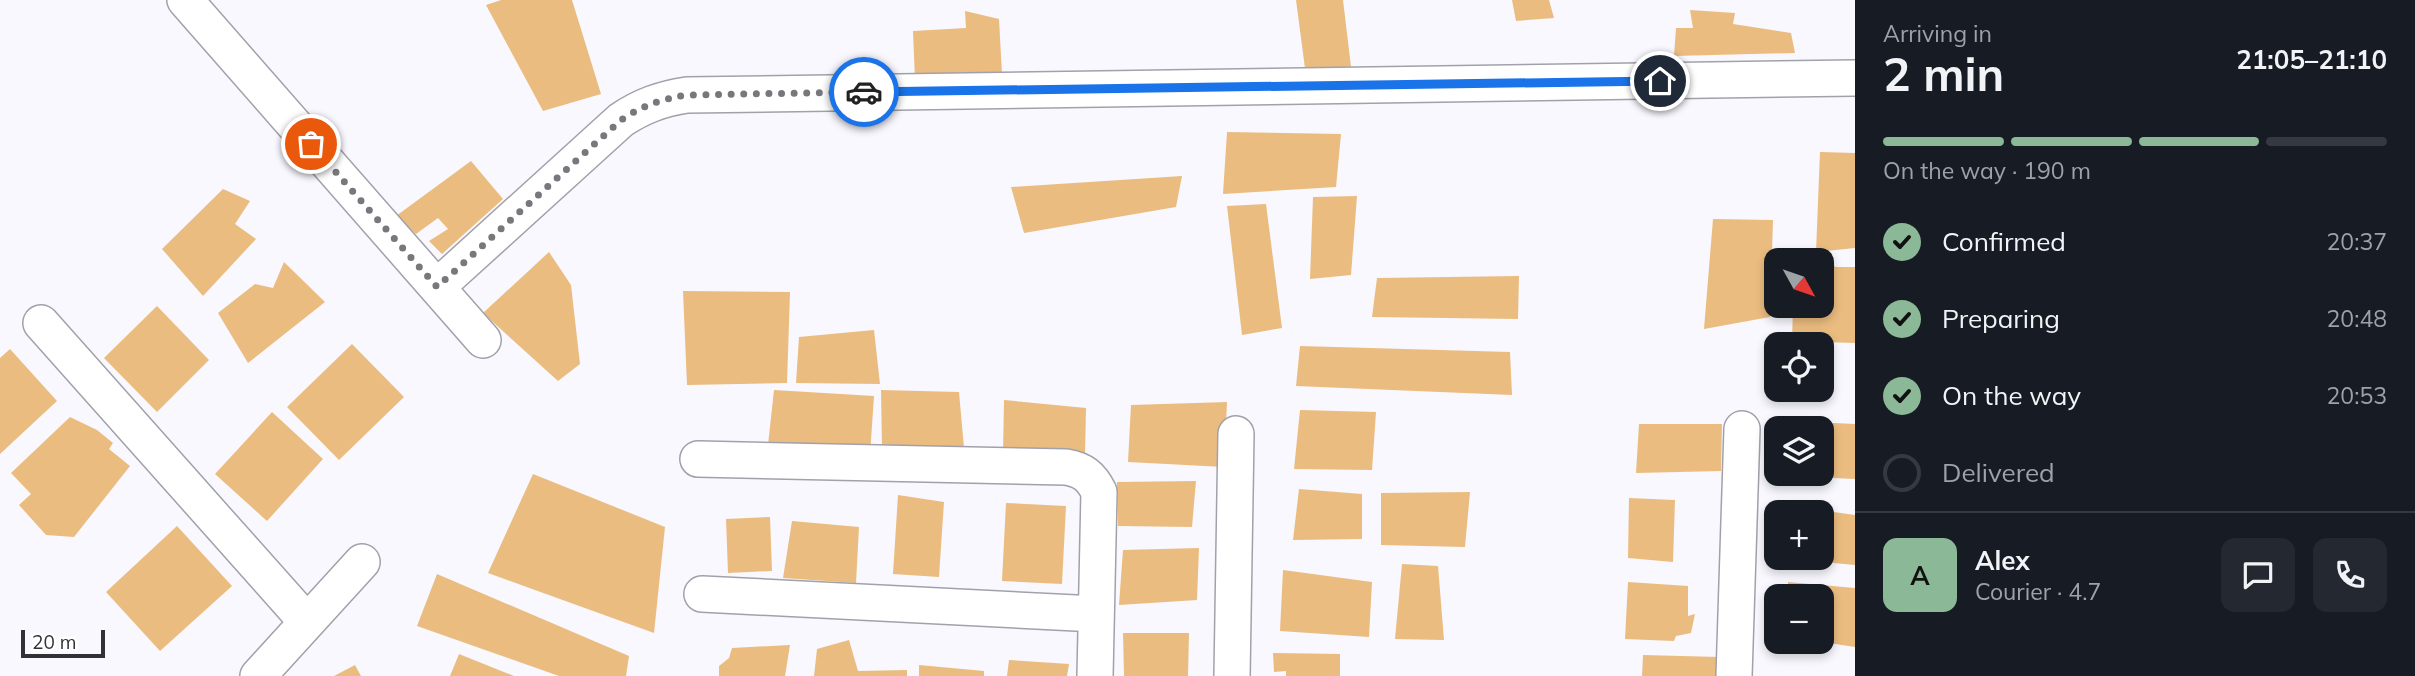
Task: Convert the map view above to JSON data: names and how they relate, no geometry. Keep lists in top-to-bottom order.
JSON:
{
  "scale_bar": "20 m",
  "north": "bottom right",
  "page": {
    "heading": ["2 min", "Arriving in", "21:05–21:10"],
    "panel": ["Alex", "Courier · 4.7"],
    "bar": "On the way · 190 m",
    "list": [
      ["Confirmed", "20:37"],
      ["Preparing", "20:48"],
      ["On the way", "20:53"],
      "Delivered"
    ],
    "map_buttons": ["+", "−"],
    "round": "A",
    "scale": "20 m"
  }
}
